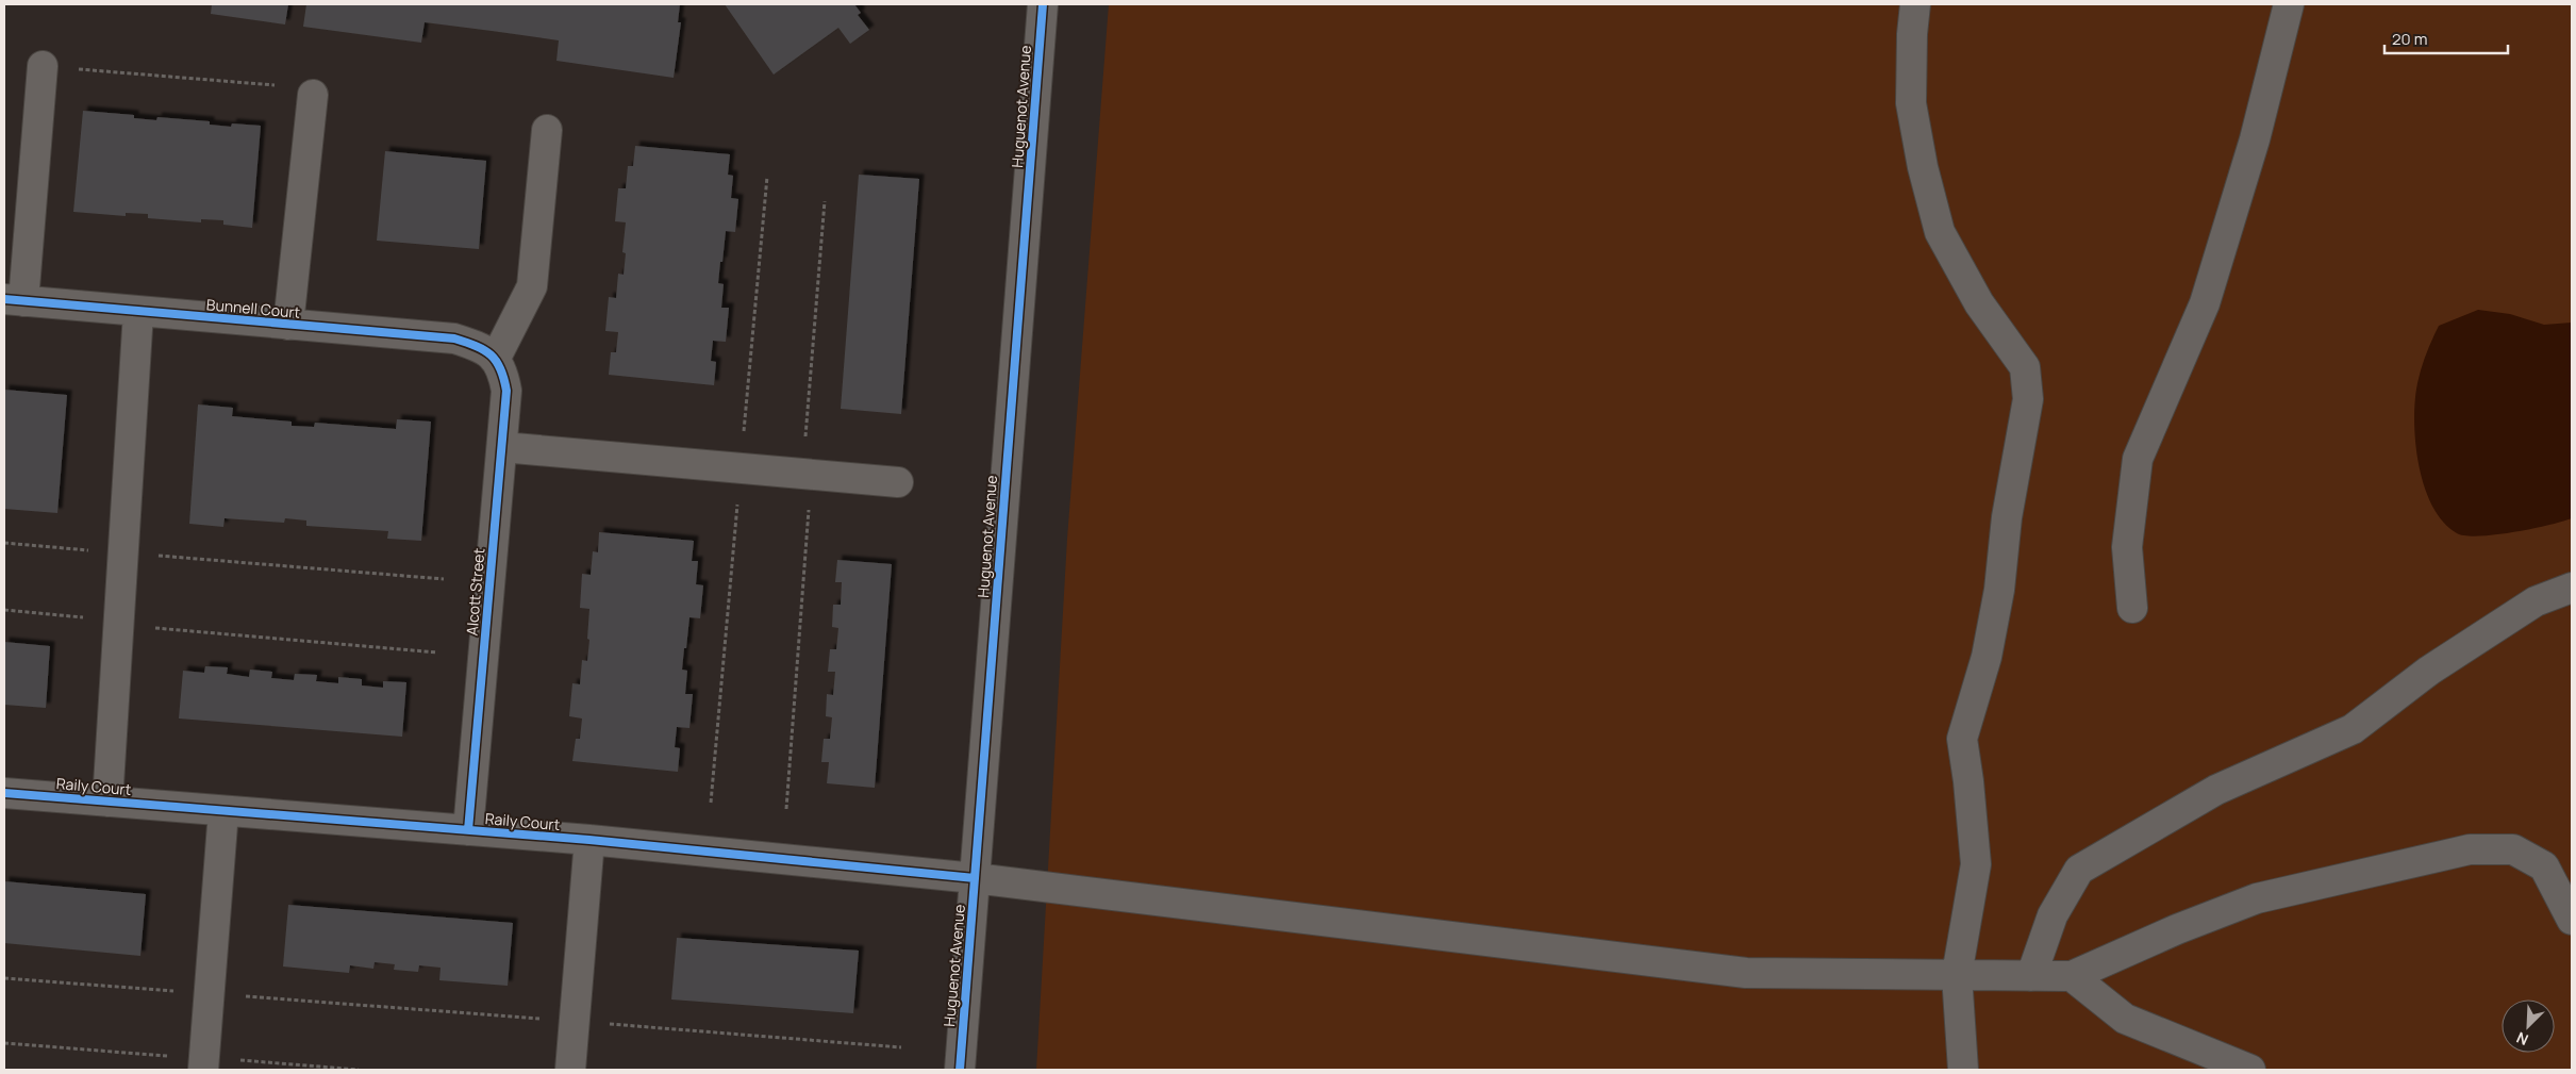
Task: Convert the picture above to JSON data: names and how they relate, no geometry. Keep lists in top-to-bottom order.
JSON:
{
  "streets": {
    "street": [
      "Huguenot Avenue",
      "Bunnell Court",
      "Alcott Street",
      "Raily Court"
    ]
  },
  "crossings": [
    ["Huguenot Avenue", "Raily Court"],
    ["Bunnell Court", "Alcott Street"],
    ["Alcott Street", "Raily Court"]
  ],
  "scale_bar": "20 m",
  "north": "bottom left"
}
